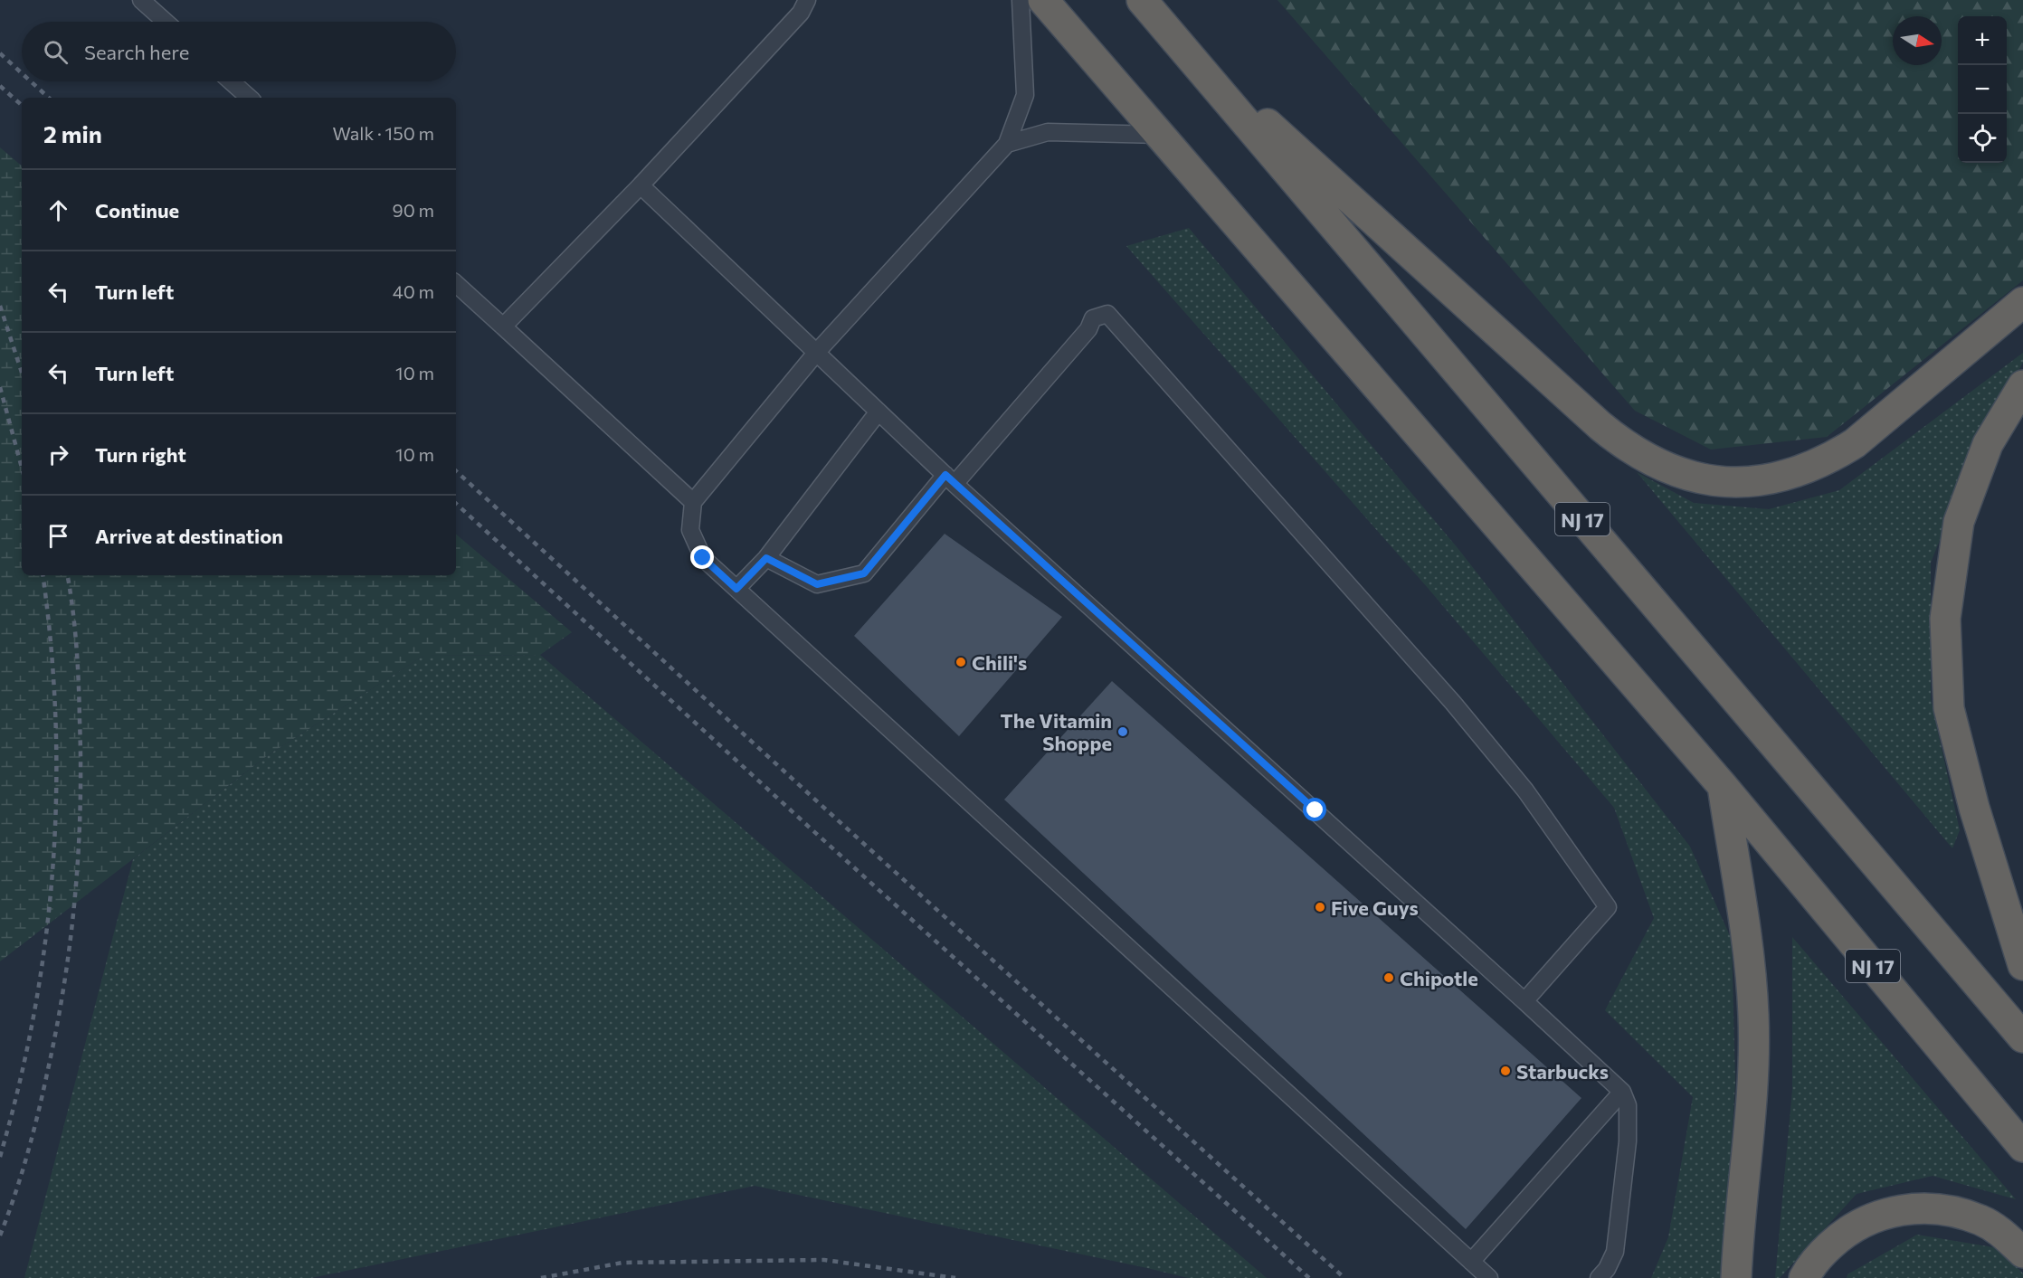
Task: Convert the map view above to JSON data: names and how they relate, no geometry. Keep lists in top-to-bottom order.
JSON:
{
  "streets": {
    "highway": ["NJ 17"]
  },
  "places": [
    "Chili's",
    "The Vitamin Shoppe",
    "Five Guys",
    "Chipotle",
    "Starbucks"
  ],
  "north": "right",
  "page": {
    "map_buttons": ["+", "−"],
    "search": "Search here",
    "heading": ["2 min", "Walk · 150 m"],
    "list": [
      ["Continue", "90 m"],
      ["Turn left", "40 m"],
      ["Turn left", "10 m"],
      ["Turn right", "10 m"],
      "Arrive at destination"
    ]
  }
}
